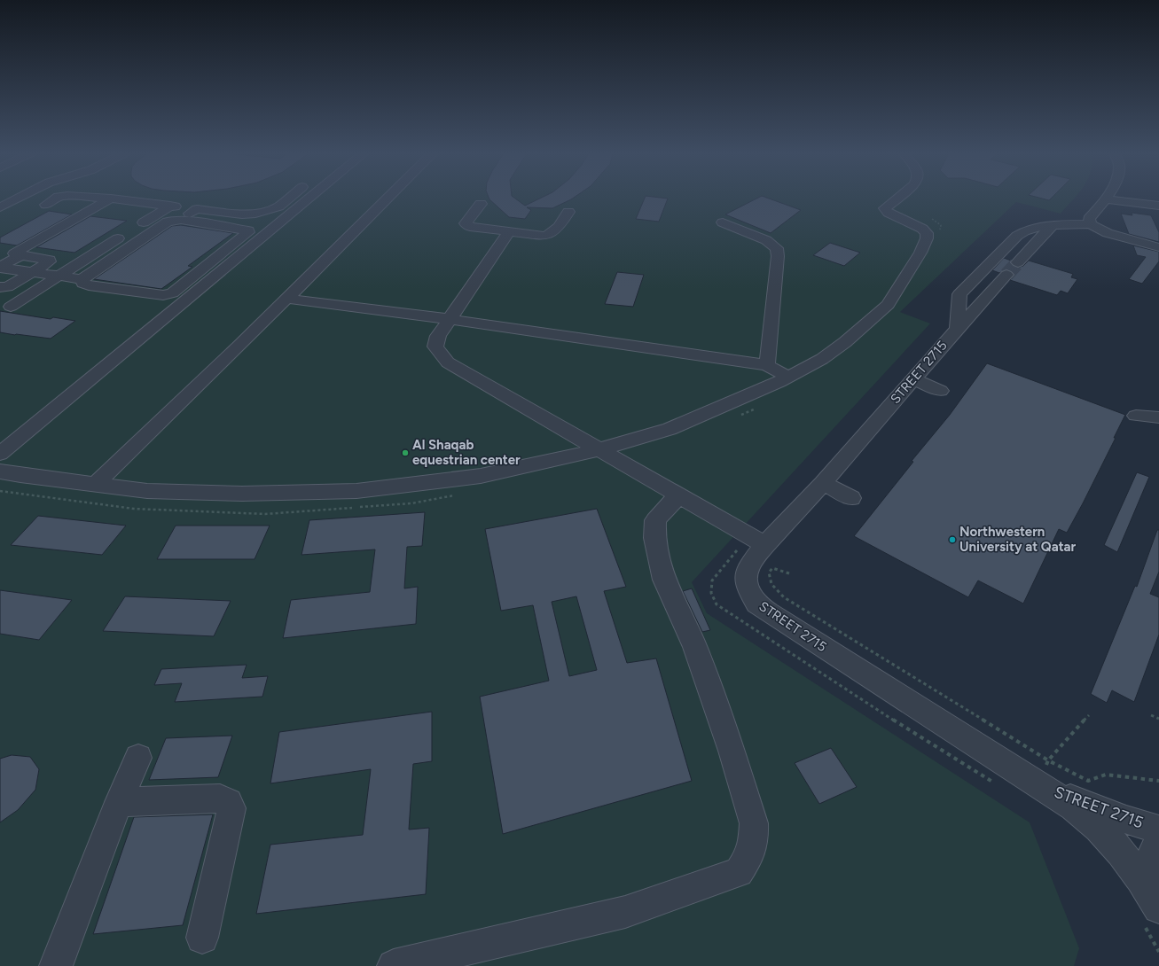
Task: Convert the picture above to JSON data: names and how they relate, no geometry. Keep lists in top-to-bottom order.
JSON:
{
  "streets": {
    "street": ["STREET 2715"]
  },
  "places": ["Al Shaqab equestrian center", "Northwestern University at Qatar"]
}
